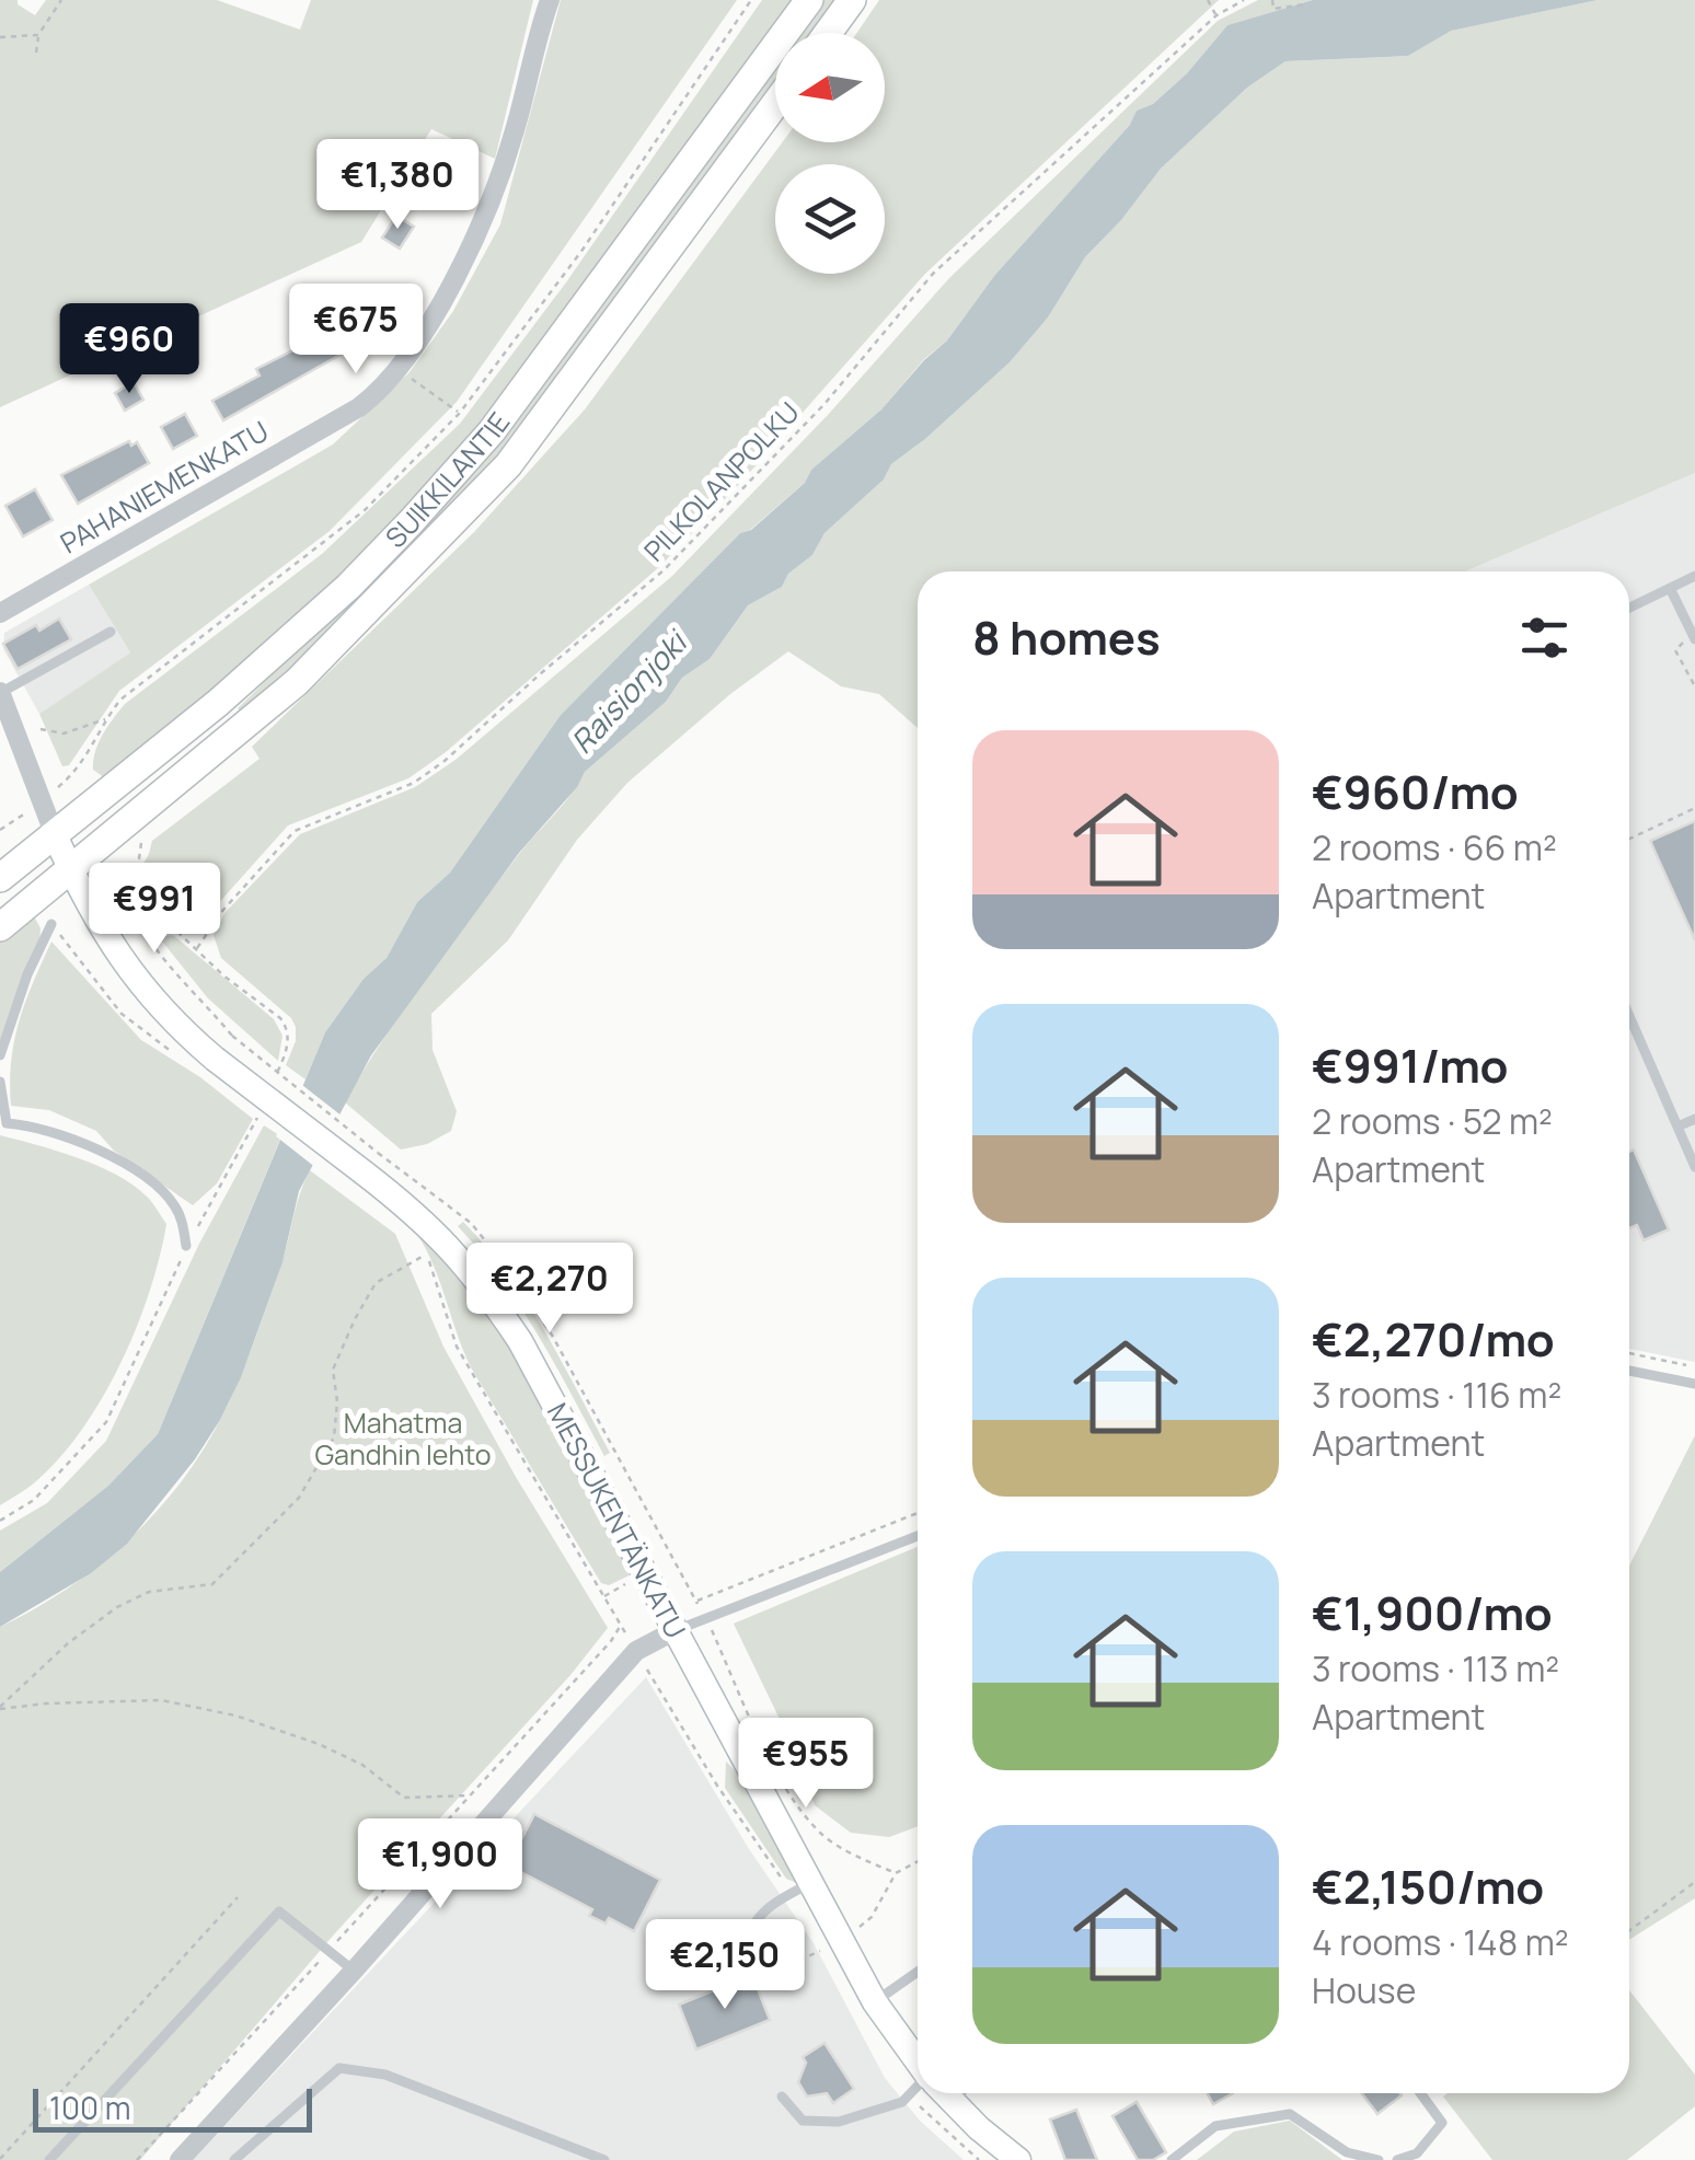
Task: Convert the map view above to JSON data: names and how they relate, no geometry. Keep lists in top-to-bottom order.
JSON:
{
  "streets": {
    "main road": ["SUIKKILANTIE"],
    "street": ["PAHANIEMENKATU", "MESSUKENTÄNKATU"],
    "path": ["PILKOLANPOLKU"]
  },
  "crossings": [
    ["SUIKKILANTIE", "MESSUKENTÄNKATU"]
  ],
  "water": ["Raisionjoki"],
  "parks": ["Mahatma Gandhin lehto"],
  "scale_bar": "100 m",
  "north": "left",
  "page": {
    "price": [
      "€1,380",
      "€675",
      "€960",
      "€991",
      "€2,270",
      "€955",
      "€1,900",
      "€2,150"
    ],
    "heading": "8 homes",
    "list": [
      {
        "name": "€960/mo",
        "note": "2 rooms · 66 m² · Apartment"
      },
      {
        "name": "€991/mo",
        "note": "2 rooms · 52 m² · Apartment"
      },
      {
        "name": "€2,270/mo",
        "note": "3 rooms · 116 m² · Apartment"
      },
      {
        "name": "€1,900/mo",
        "note": "3 rooms · 113 m² · Apartment"
      },
      {
        "name": "€2,150/mo",
        "note": "4 rooms · 148 m² · House"
      }
    ],
    "scale": "100 m"
  }
}
